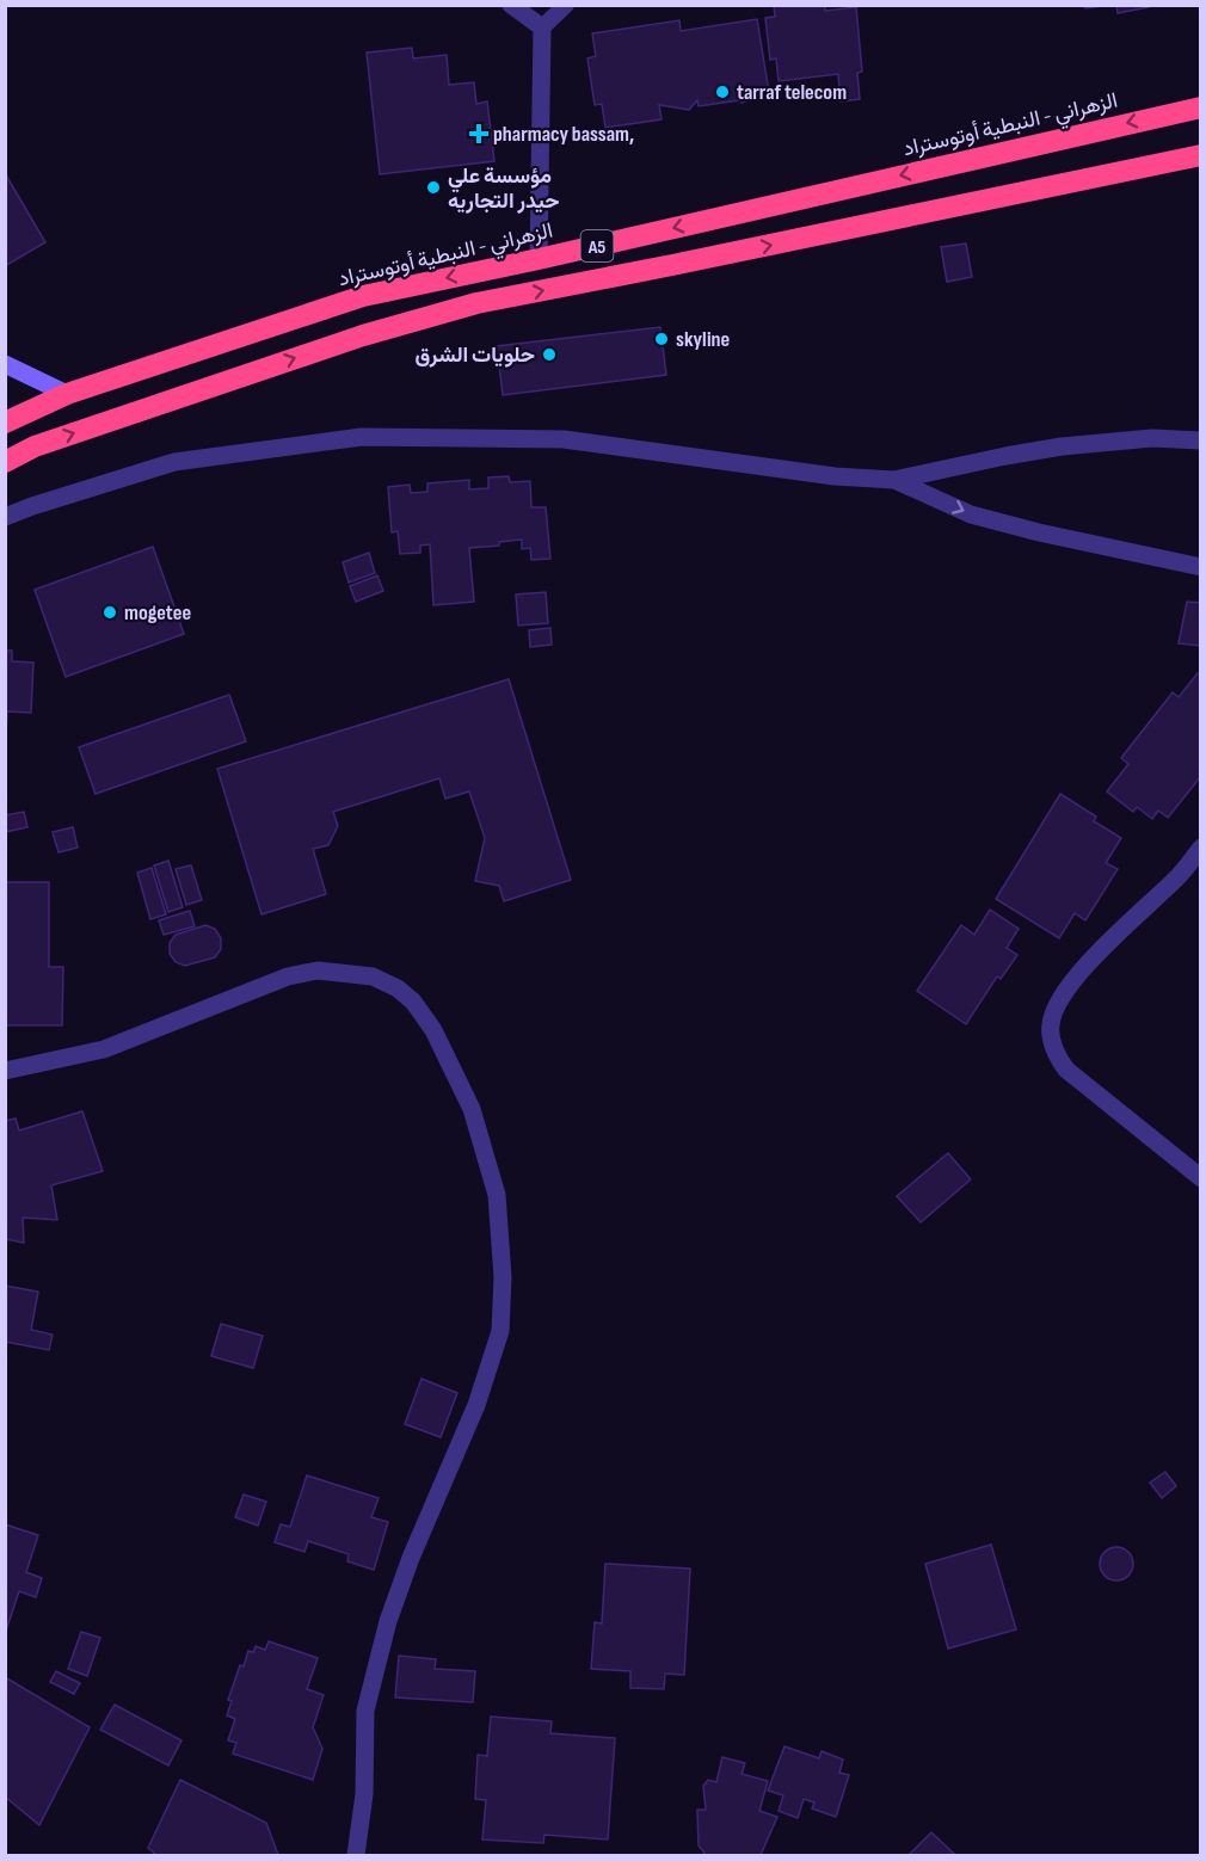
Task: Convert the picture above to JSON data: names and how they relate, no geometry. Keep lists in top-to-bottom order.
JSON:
{
  "streets": {
    "highway": ["الزهراني - النبطية أوتوستراد", "A5"]
  },
  "places": {
    "other": [
      "tarraf telecom",
      "مؤسسة علي حيدر التجاريه",
      "skyline",
      "حلويات الشرق",
      "mogetee"
    ],
    "health": ["pharmacy bassam,"]
  }
}
